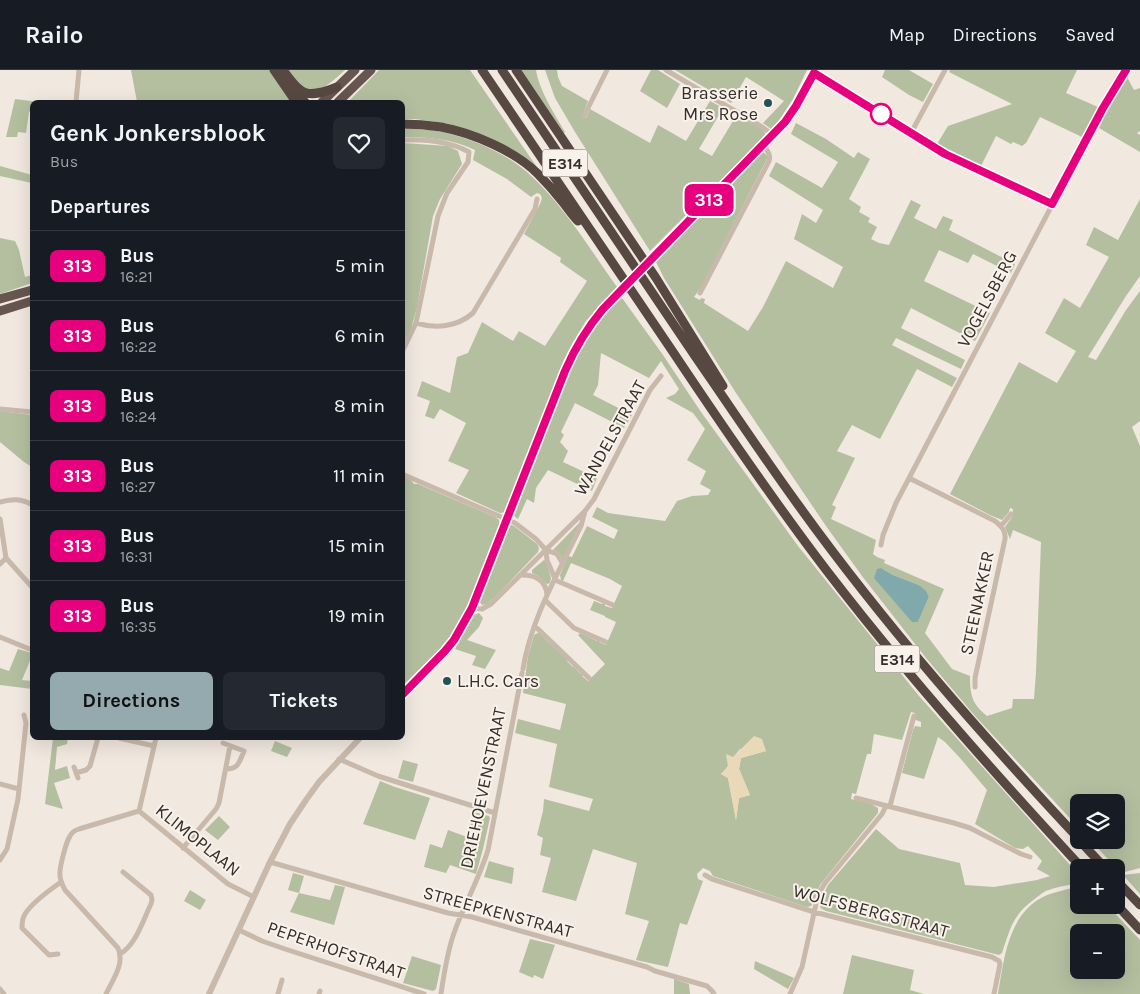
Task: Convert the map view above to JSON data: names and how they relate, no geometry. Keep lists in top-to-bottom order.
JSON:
{
  "streets": {
    "highway": ["E314"],
    "street": [
      "VOGELSBERG",
      "WANDELSTRAAT",
      "STEENAKKER",
      "DRIEHOEVENSTRAAT",
      "KLIMOPLAAN",
      "WOLFSBERGSTRAAT",
      "STREEPKENSTRAAT",
      "PEPERHOFSTRAAT"
    ]
  },
  "crossings": [
    ["WANDELSTRAAT", "DRIEHOEVENSTRAAT"],
    ["DRIEHOEVENSTRAAT", "STREEPKENSTRAAT"]
  ],
  "places": ["Brasserie Mrs Rose", "L.H.C. Cars"],
  "lines": ["bus line 313"],
  "page": {
    "header": "Railo",
    "nav": ["Map", "Directions", "Saved"],
    "on_map": "313",
    "heading": [
      ["Genk Jonkersblook", "Bus"],
      "Departures"
    ],
    "list": [
      {
        "mark": "313",
        "name": "Bus",
        "note": "16:21",
        "value": "5 min"
      },
      {
        "mark": "313",
        "name": "Bus",
        "note": "16:22",
        "value": "6 min"
      },
      {
        "mark": "313",
        "name": "Bus",
        "note": "16:24",
        "value": "8 min"
      },
      {
        "mark": "313",
        "name": "Bus",
        "note": "16:27",
        "value": "11 min"
      },
      {
        "mark": "313",
        "name": "Bus",
        "note": "16:31",
        "value": "15 min"
      },
      {
        "mark": "313",
        "name": "Bus",
        "note": "16:35",
        "value": "19 min"
      }
    ],
    "buttons": ["Directions", "Tickets"],
    "map_buttons": ["+", "−"]
  }
}
